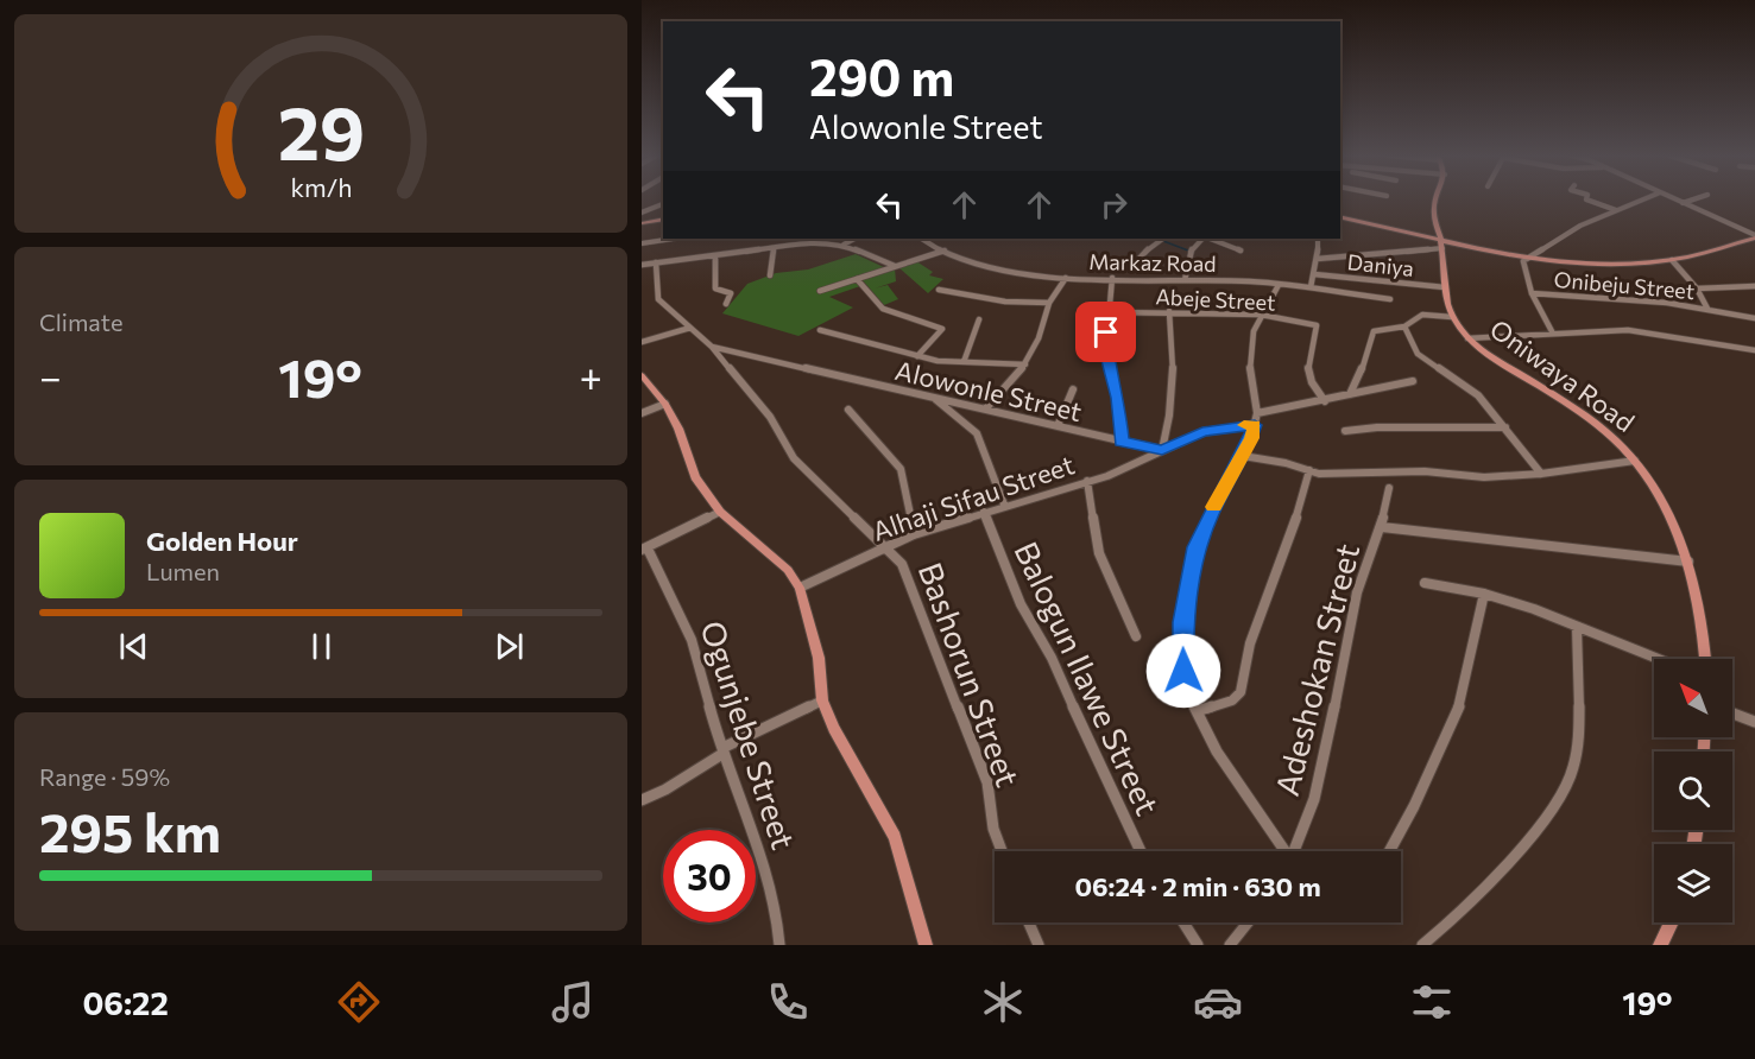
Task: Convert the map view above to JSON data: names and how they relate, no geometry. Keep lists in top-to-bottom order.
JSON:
{
  "streets": {
    "main road": ["Oniwaya Road"],
    "street": [
      "Markaz Road",
      "Daniya",
      "Onibeju Street",
      "Abeje Street",
      "Alowonle Street",
      "Alhaji Sifau Street",
      "Adeshokan Street",
      "Bashorun Street",
      "Balogun Ilawe Street",
      "Ogunjebe Street"
    ]
  },
  "crossings": [
    ["Daniya", "Oniwaya Road"],
    ["Alowonle Street", "Alhaji Sifau Street"],
    ["Alowonle Street", "Bashorun Street"],
    ["Alhaji Sifau Street", "Bashorun Street"],
    ["Alhaji Sifau Street", "Balogun Ilawe Street"]
  ],
  "north": "top left",
  "page": {
    "turn": ["290 m", "Alowonle Street"],
    "tile": [
      "Climate",
      ["Range · 59%", "295 km"]
    ],
    "heat": ["−", "19°", "+"],
    "song": ["Golden Hour", "Lumen"],
    "limit": "30",
    "trip": "06:24 · 2 min · 630 m",
    "tabs": ["06:22", "19°"],
    "gauge": ["29", "km/h"]
  }
}
